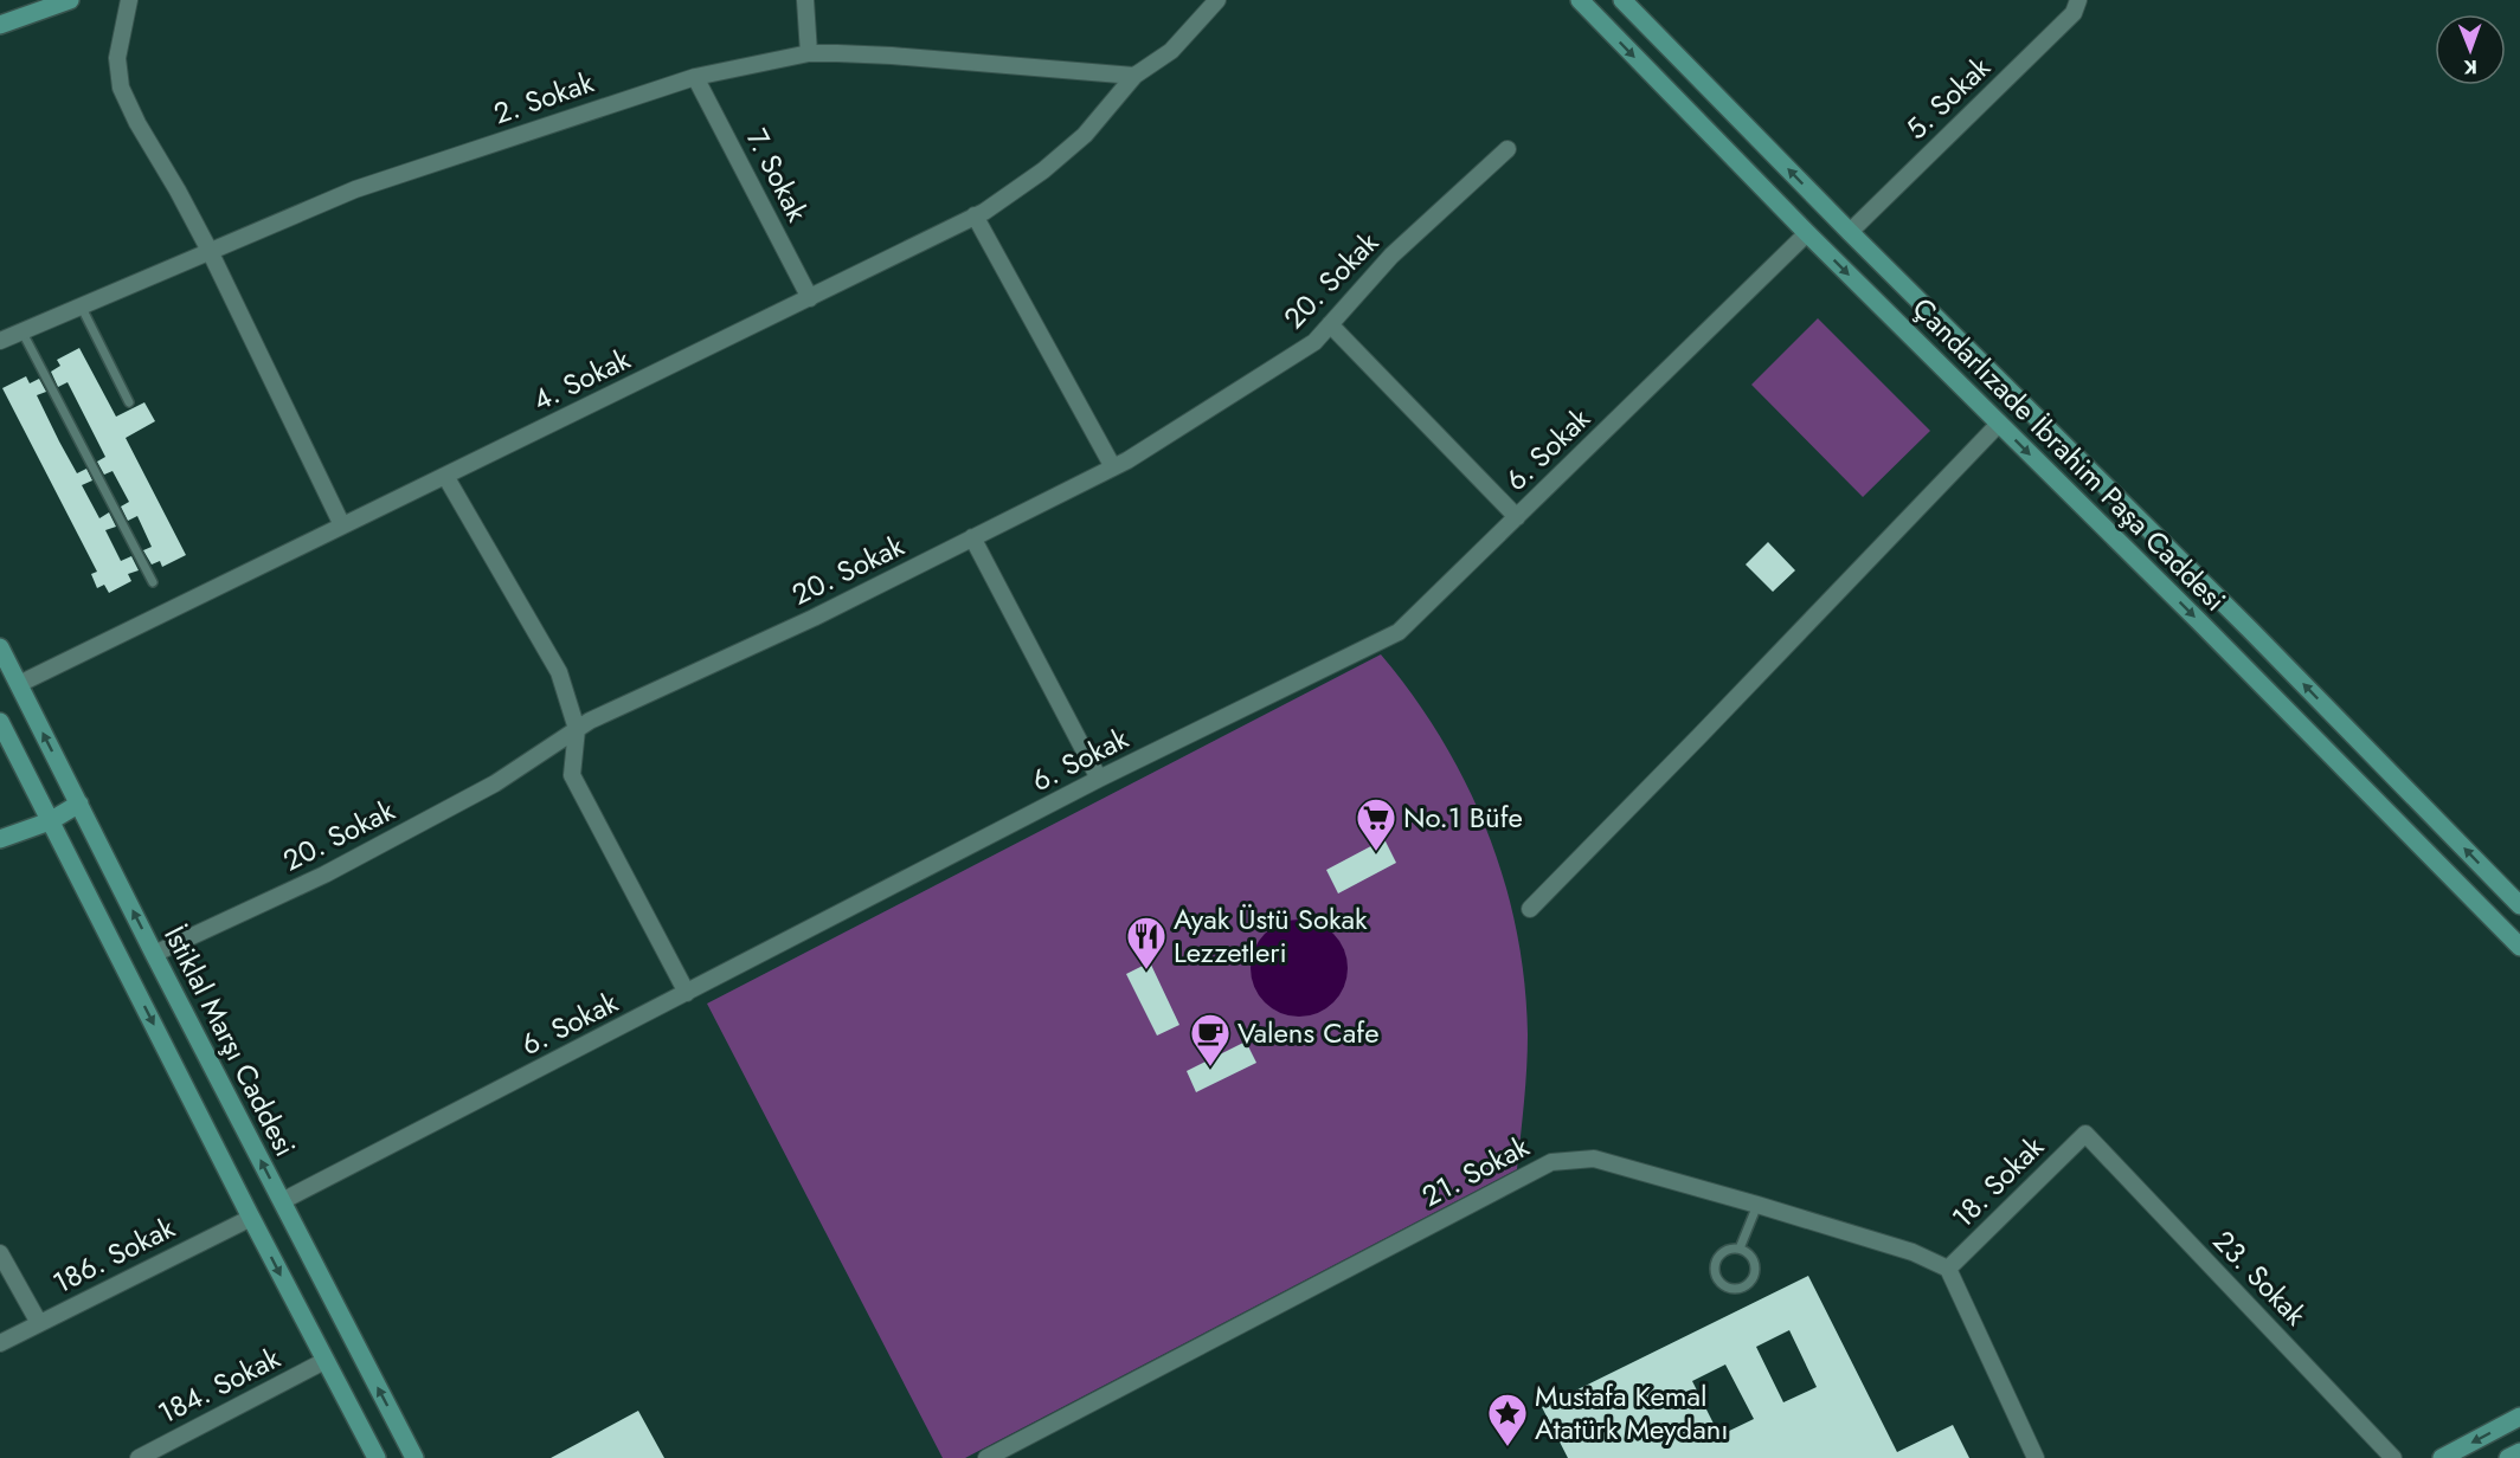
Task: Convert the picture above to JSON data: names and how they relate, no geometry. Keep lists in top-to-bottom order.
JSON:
{
  "streets": {
    "main road": ["Çandarlızade İbrahim Paşa Caddesi", "İstiklal Marşı Caddesi"],
    "street": [
      "2. Sokak",
      "5. Sokak",
      "7. Sokak",
      "20. Sokak",
      "4. Sokak",
      "6. Sokak",
      "21. Sokak",
      "18. Sokak",
      "186. Sokak",
      "23. Sokak",
      "184. Sokak"
    ]
  },
  "crossings": [
    ["2. Sokak", "7. Sokak"],
    ["2. Sokak", "4. Sokak"],
    ["5. Sokak", "Çandarlızade İbrahim Paşa Caddesi"],
    ["7. Sokak", "4. Sokak"],
    ["20. Sokak", "İstiklal Marşı Caddesi"],
    ["4. Sokak", "İstiklal Marşı Caddesi"],
    ["6. Sokak", "Çandarlızade İbrahim Paşa Caddesi"],
    ["6. Sokak", "İstiklal Marşı Caddesi"],
    ["21. Sokak", "18. Sokak"],
    ["18. Sokak", "23. Sokak"]
  ],
  "places": {
    "supermarket": ["No.1 Büfe"],
    "restaurant": ["Ayak Üstü Sokak Lezzetleri"],
    "cafe": ["Valens Cafe"],
    "place": ["Mustafa Kemal Atatürk Meydanı"]
  },
  "north": "bottom"
}
